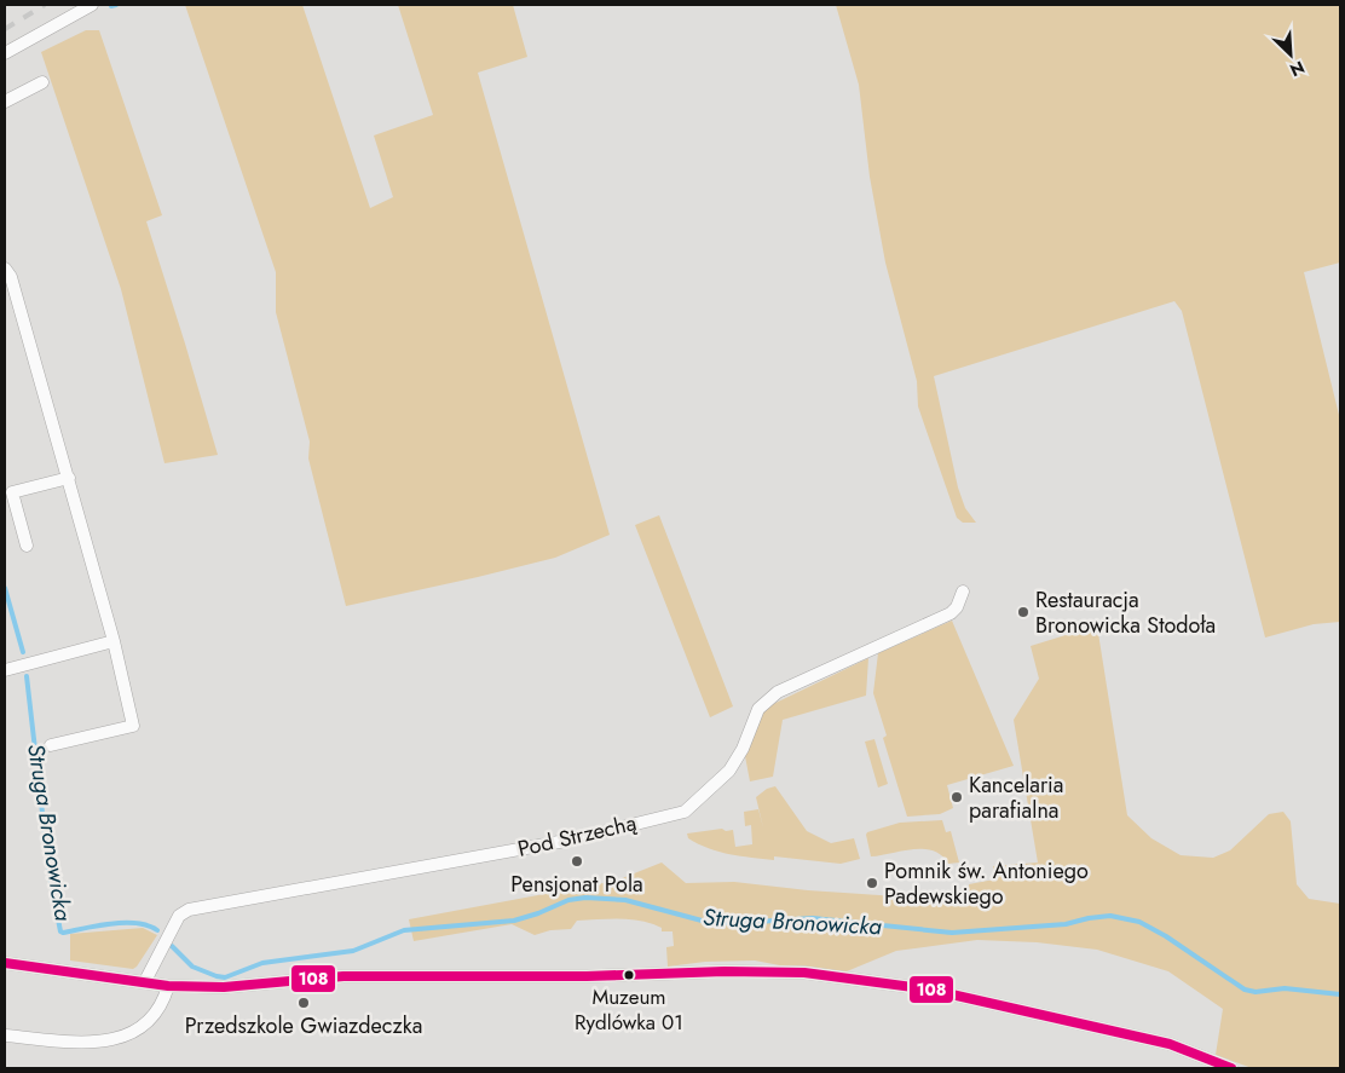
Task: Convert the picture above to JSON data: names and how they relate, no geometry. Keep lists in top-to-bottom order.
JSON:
{
  "streets": {
    "street": ["Pod Strzechą"]
  },
  "water": ["Struga Bronowicka"],
  "places": [
    "Restauracja Bronowicka Stodoła",
    "Kancelaria parafialna",
    "Pensjonat Pola",
    "Pomnik św. Antoniego Padewskiego",
    "Muzeum Rydlówka 01",
    "Przedszkole Gwiazdeczka"
  ],
  "lines": ["transit line 108"],
  "north": "bottom right"
}
